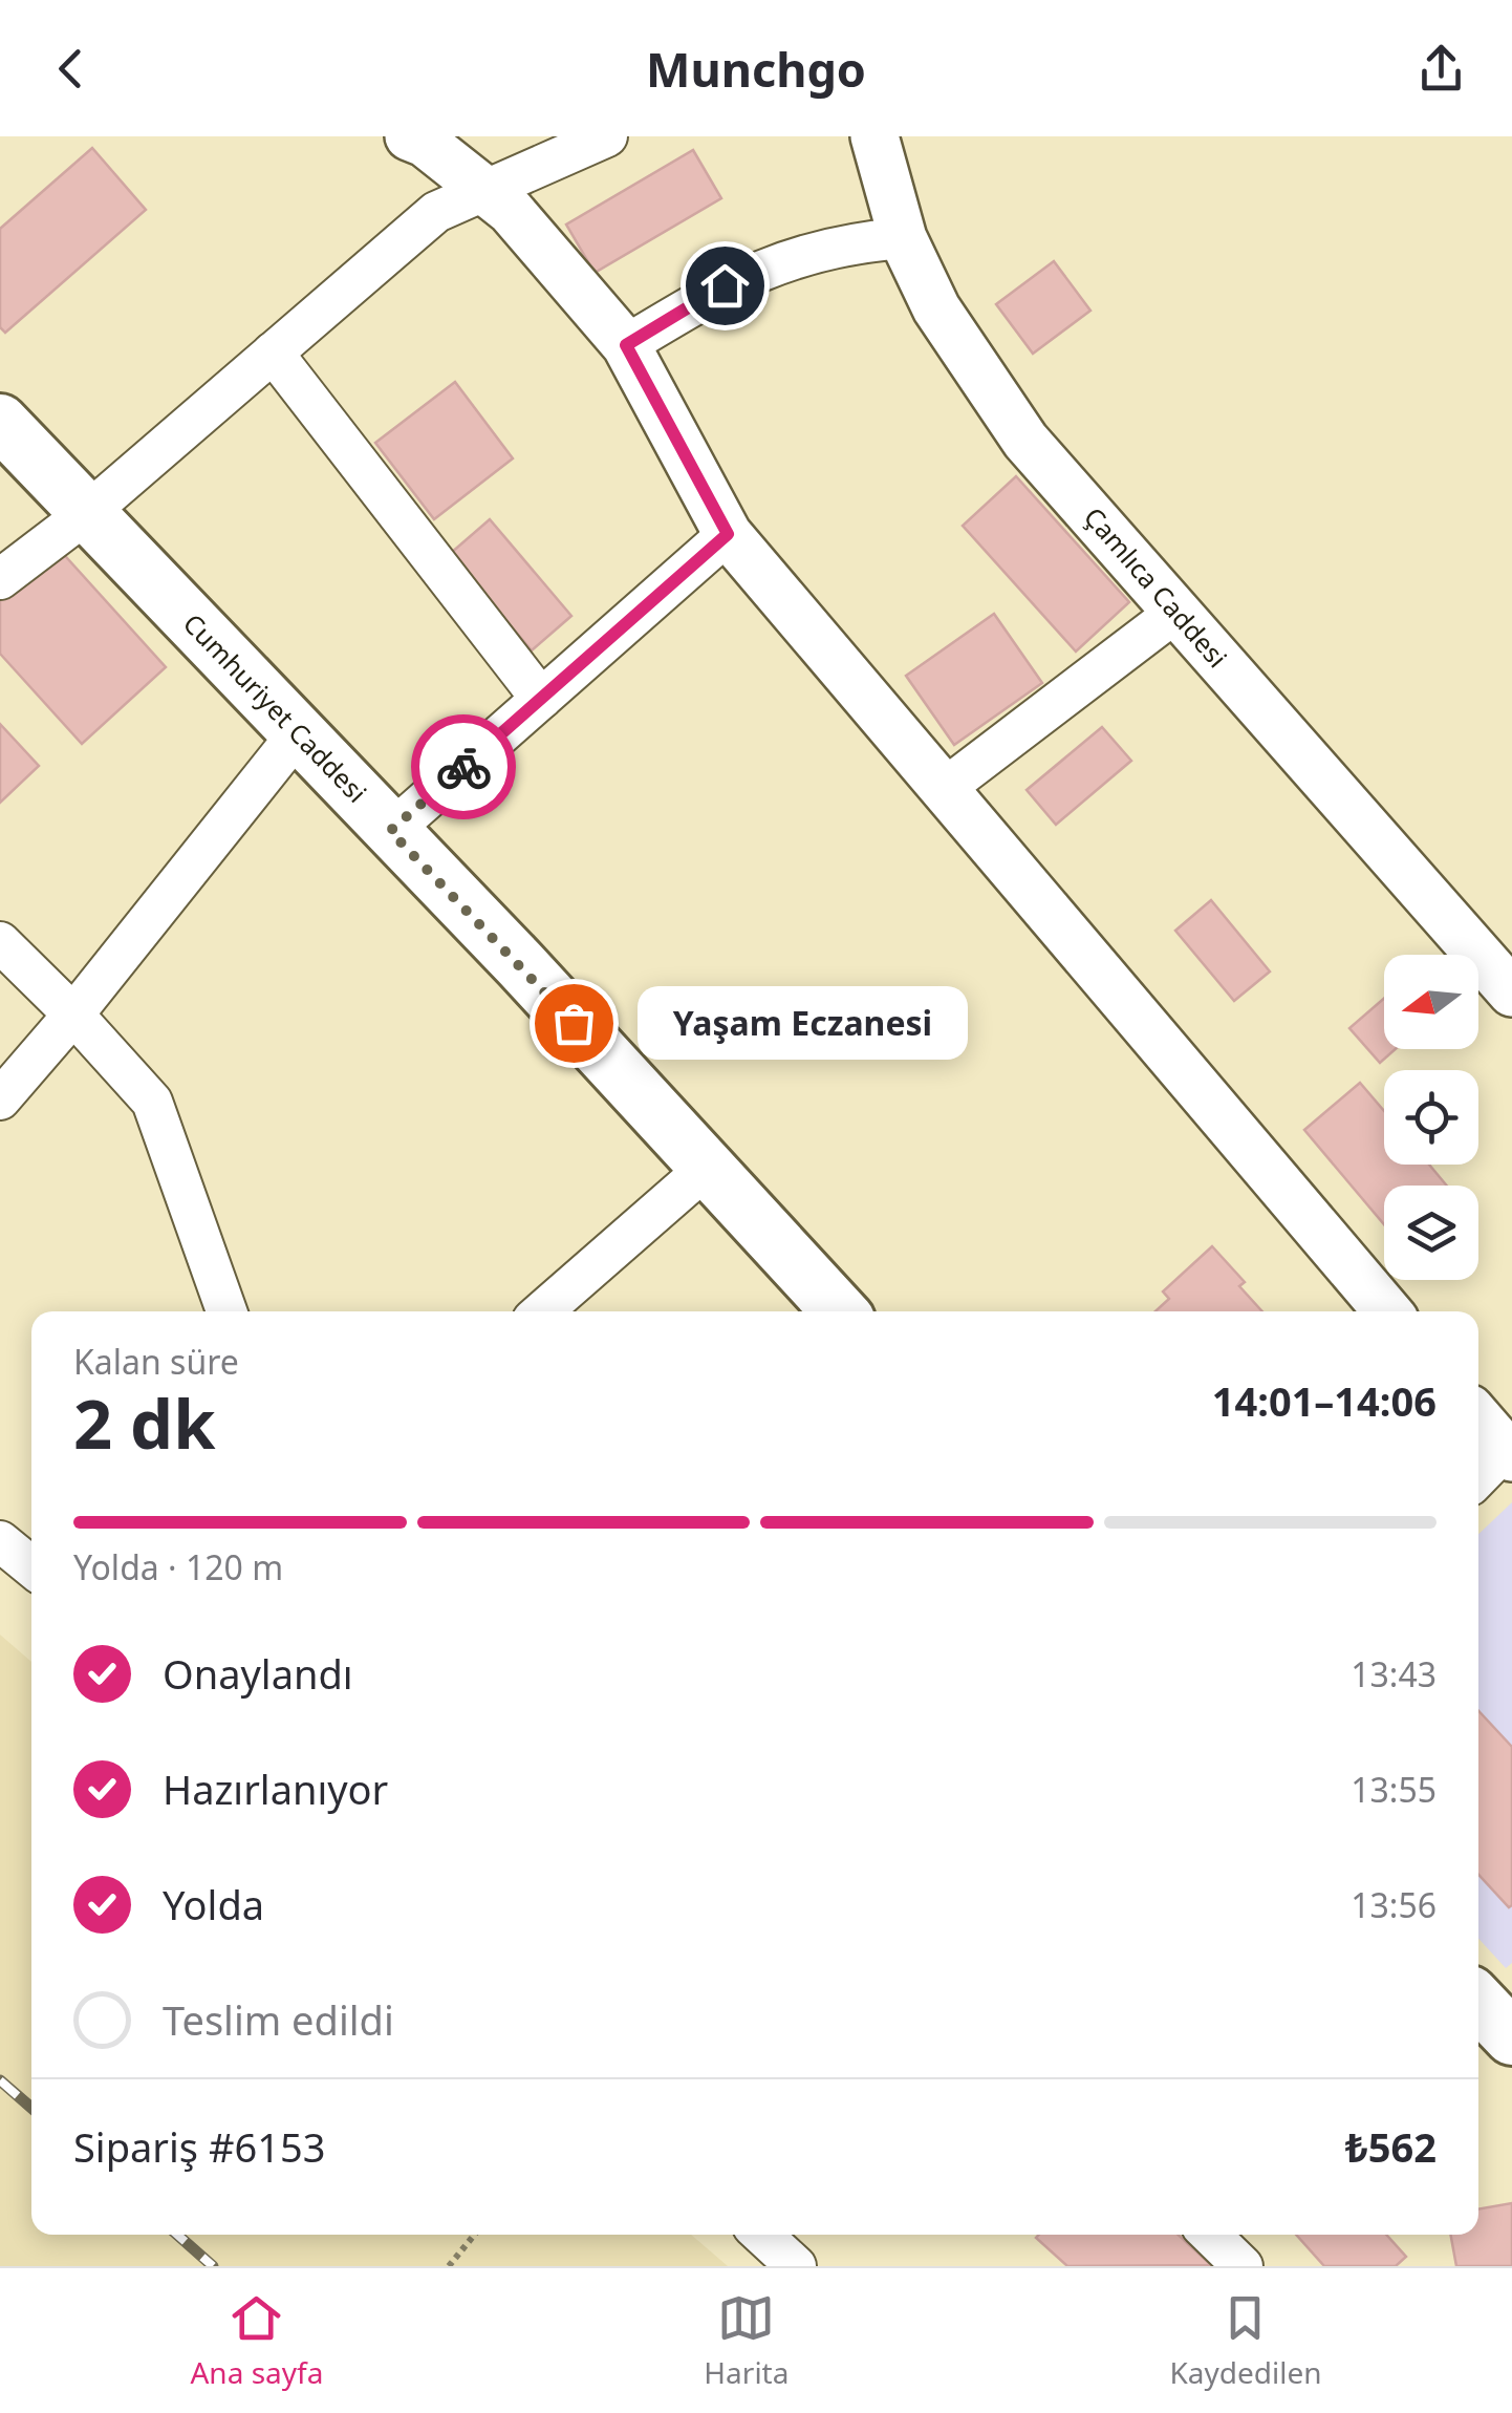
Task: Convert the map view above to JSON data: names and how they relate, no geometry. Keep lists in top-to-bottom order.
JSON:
{
  "streets": {
    "main road": ["Cumhuriyet Caddesi"],
    "street": ["Çamlıca Caddesi"]
  },
  "places": ["Yaşam Eczanesi"],
  "north": "left",
  "page": {
    "header": "Munchgo",
    "bubble": "Yaşam Eczanesi",
    "heading": ["2 dk", "Kalan süre", "14:01–14:06"],
    "panel": ["Sipariş #6153", "₺562"],
    "bar": "Yolda · 120 m",
    "list": [
      ["Onaylandı", "13:43"],
      ["Hazırlanıyor", "13:55"],
      ["Yolda", "13:56"],
      "Teslim edildi"
    ],
    "tabs": ["Ana sayfa", "Harita", "Kaydedilen"]
  }
}
